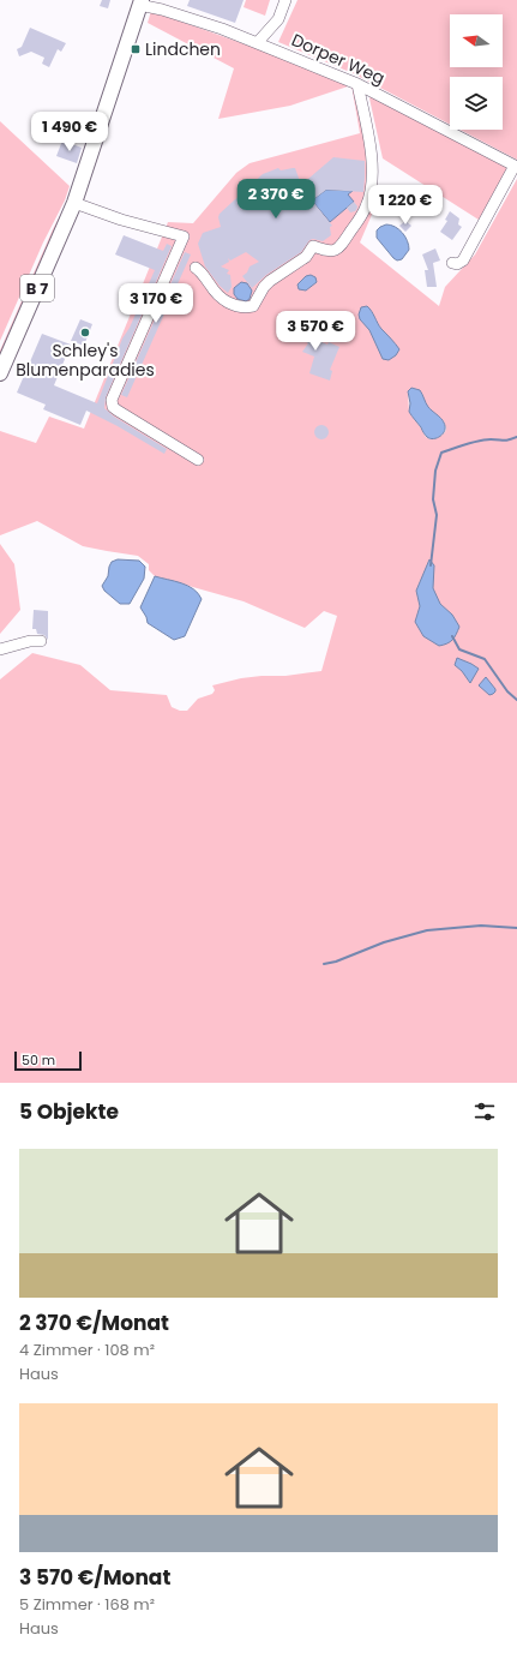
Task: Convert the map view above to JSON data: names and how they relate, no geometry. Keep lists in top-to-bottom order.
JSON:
{
  "streets": {
    "main road": ["B 7"],
    "street": ["Dorper Weg"]
  },
  "crossings": [
    ["Dorper Weg", "B 7"]
  ],
  "places": {
    "transit": ["Lindchen"],
    "other": ["Schley's Blumenparadies"]
  },
  "scale_bar": "50 m",
  "north": "left",
  "page": {
    "price": [
      "1 490 €",
      "2 370 €",
      "1 220 €",
      "3 170 €",
      "3 570 €"
    ],
    "scale": "50 m",
    "heading": "5 Objekte",
    "list": [
      {
        "name": "2 370 €/Monat",
        "note": "4 Zimmer · 108 m² · Haus"
      },
      {
        "name": "3 570 €/Monat",
        "note": "5 Zimmer · 168 m² · Haus"
      }
    ]
  }
}
